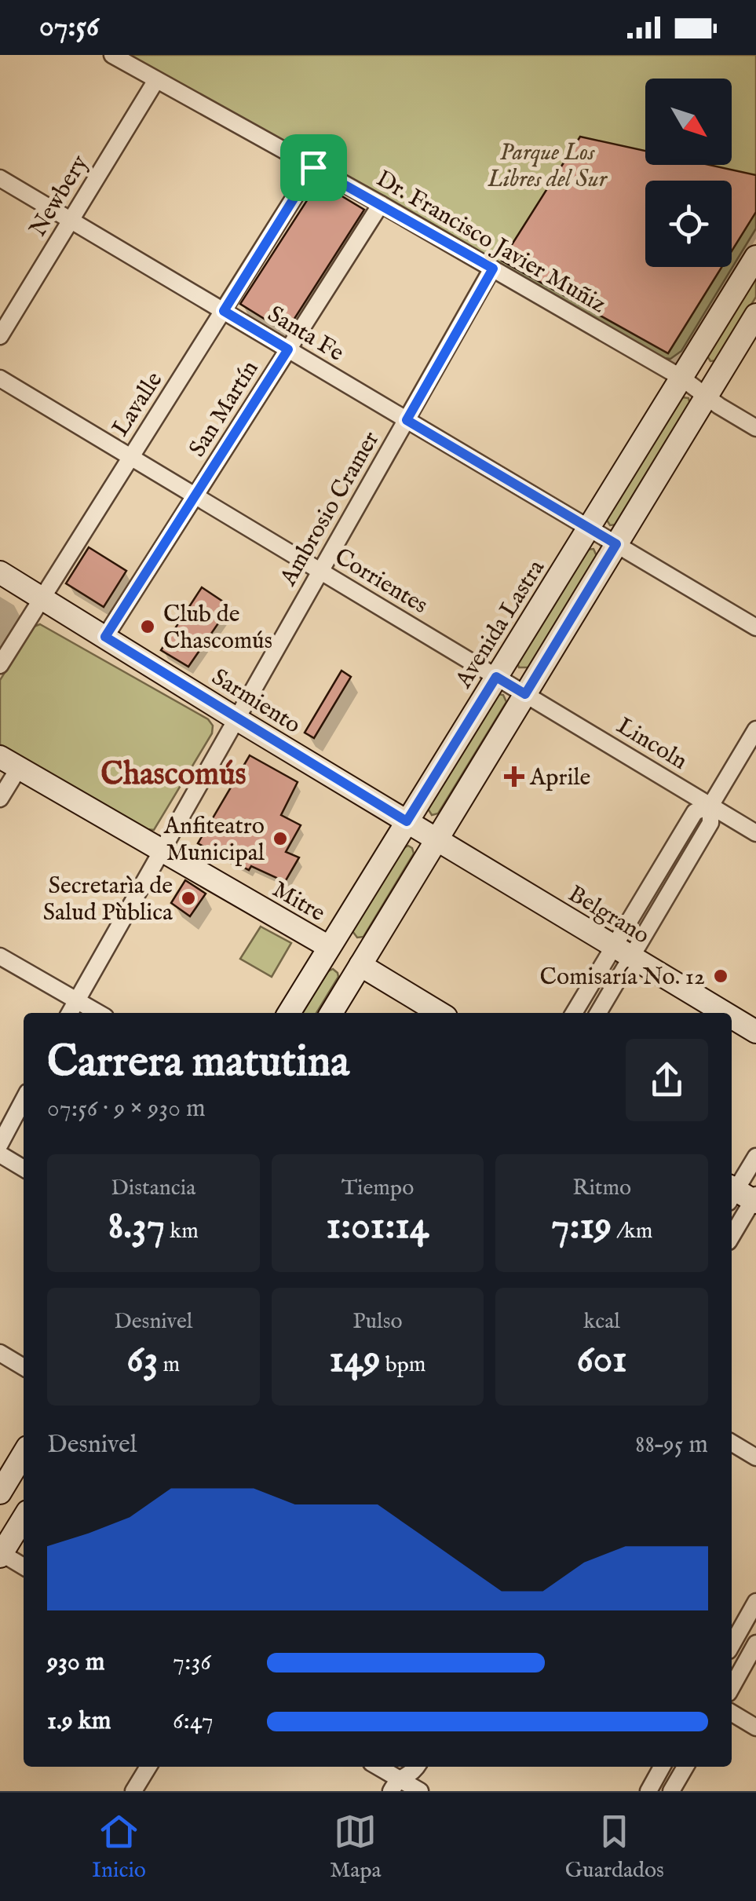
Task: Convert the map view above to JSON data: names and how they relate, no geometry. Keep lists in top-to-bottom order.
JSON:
{
  "streets": {
    "main road": [
      "Avenida Lastra",
      "Sarmiento",
      "Mitre",
      "Belgrano"
    ],
    "street": [
      "Newbery",
      "Dr. Francisco Javier Muñiz",
      "Santa Fe",
      "Lavalle",
      "San Martín",
      "Ambrosio Cramer",
      "Corrientes",
      "Lincoln"
    ]
  },
  "crossings": [
    ["Newbery", "Dr. Francisco Javier Muñiz"],
    ["Newbery", "Santa Fe"],
    ["Dr. Francisco Javier Muñiz", "Lavalle"],
    ["Dr. Francisco Javier Muñiz", "San Martín"],
    ["Dr. Francisco Javier Muñiz", "Ambrosio Cramer"],
    ["Dr. Francisco Javier Muñiz", "Avenida Lastra"],
    ["Santa Fe", "Lavalle"],
    ["Santa Fe", "San Martín"],
    ["Santa Fe", "Ambrosio Cramer"],
    ["Santa Fe", "Avenida Lastra"],
    ["Lavalle", "Corrientes"],
    ["Lavalle", "Sarmiento"],
    ["San Martín", "Corrientes"],
    ["San Martín", "Sarmiento"],
    ["Ambrosio Cramer", "Corrientes"],
    ["Ambrosio Cramer", "Sarmiento"],
    ["Ambrosio Cramer", "Mitre"],
    ["Corrientes", "Avenida Lastra"],
    ["Corrientes", "Lincoln"],
    ["Avenida Lastra", "Sarmiento"],
    ["Avenida Lastra", "Mitre"],
    ["Sarmiento", "Belgrano"]
  ],
  "districts": ["Chascomús"],
  "parks": ["Parque Los Libres del Sur"],
  "places": {
    "other": [
      "Club de Chascomús",
      "Anfiteatro Municipal",
      "Secretarìa de Salud Pùblica",
      "Comisaría No. 12"
    ],
    "health": ["Aprile"]
  },
  "north": "bottom right",
  "page": {
    "status": "07:56",
    "heading": ["Carrera matutina", "07:56 · 9 × 930 m"],
    "stats": [
      ["Distancia", "8.37 km"],
      ["Tiempo", "1:01:14"],
      ["Ritmo", "7:19 /km"],
      ["Desnivel", "63 m"],
      ["Pulso", "149 bpm"],
      ["kcal", "601"]
    ],
    "chart": ["Desnivel", "88–95 m"],
    "list": [
      {
        "name": "930 m",
        "note": "7:36"
      },
      {
        "name": "1.9 km",
        "note": "6:47"
      }
    ],
    "tabs": ["Inicio", "Mapa", "Guardados"]
  }
}
